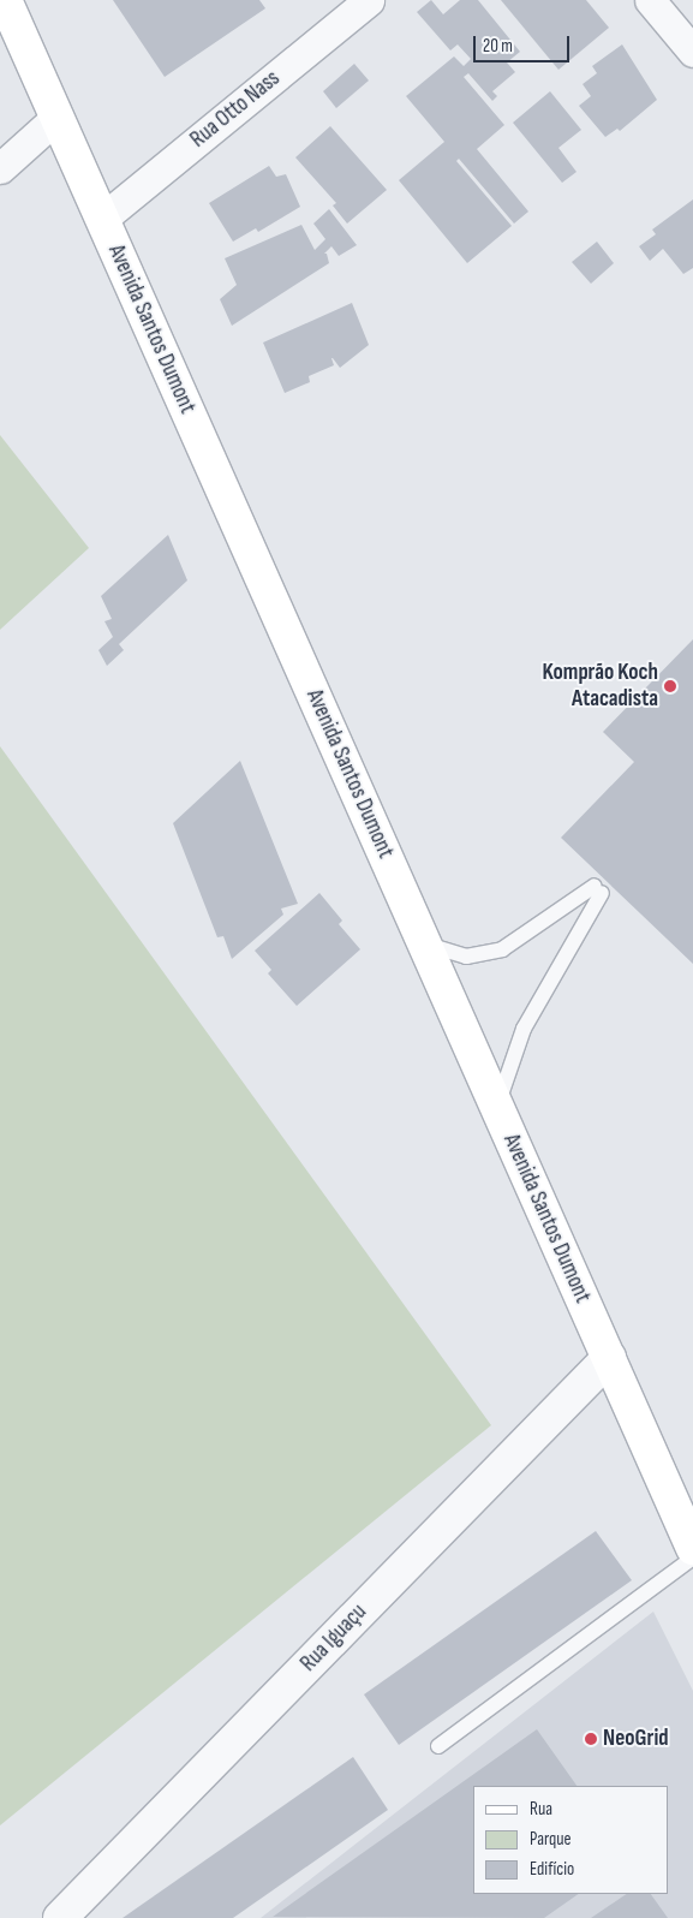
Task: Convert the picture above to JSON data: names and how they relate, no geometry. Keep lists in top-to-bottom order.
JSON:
{
  "streets": {
    "main road": ["Avenida Santos Dumont"],
    "street": ["Rua Otto Nass", "Rua Iguaçu"]
  },
  "crossings": [
    ["Rua Otto Nass", "Avenida Santos Dumont"],
    ["Avenida Santos Dumont", "Rua Iguaçu"]
  ],
  "places": ["Komprão Koch Atacadista", "NeoGrid"],
  "legend": ["Rua", "Parque", "Edifício"],
  "scale_bar": "20 m"
}
